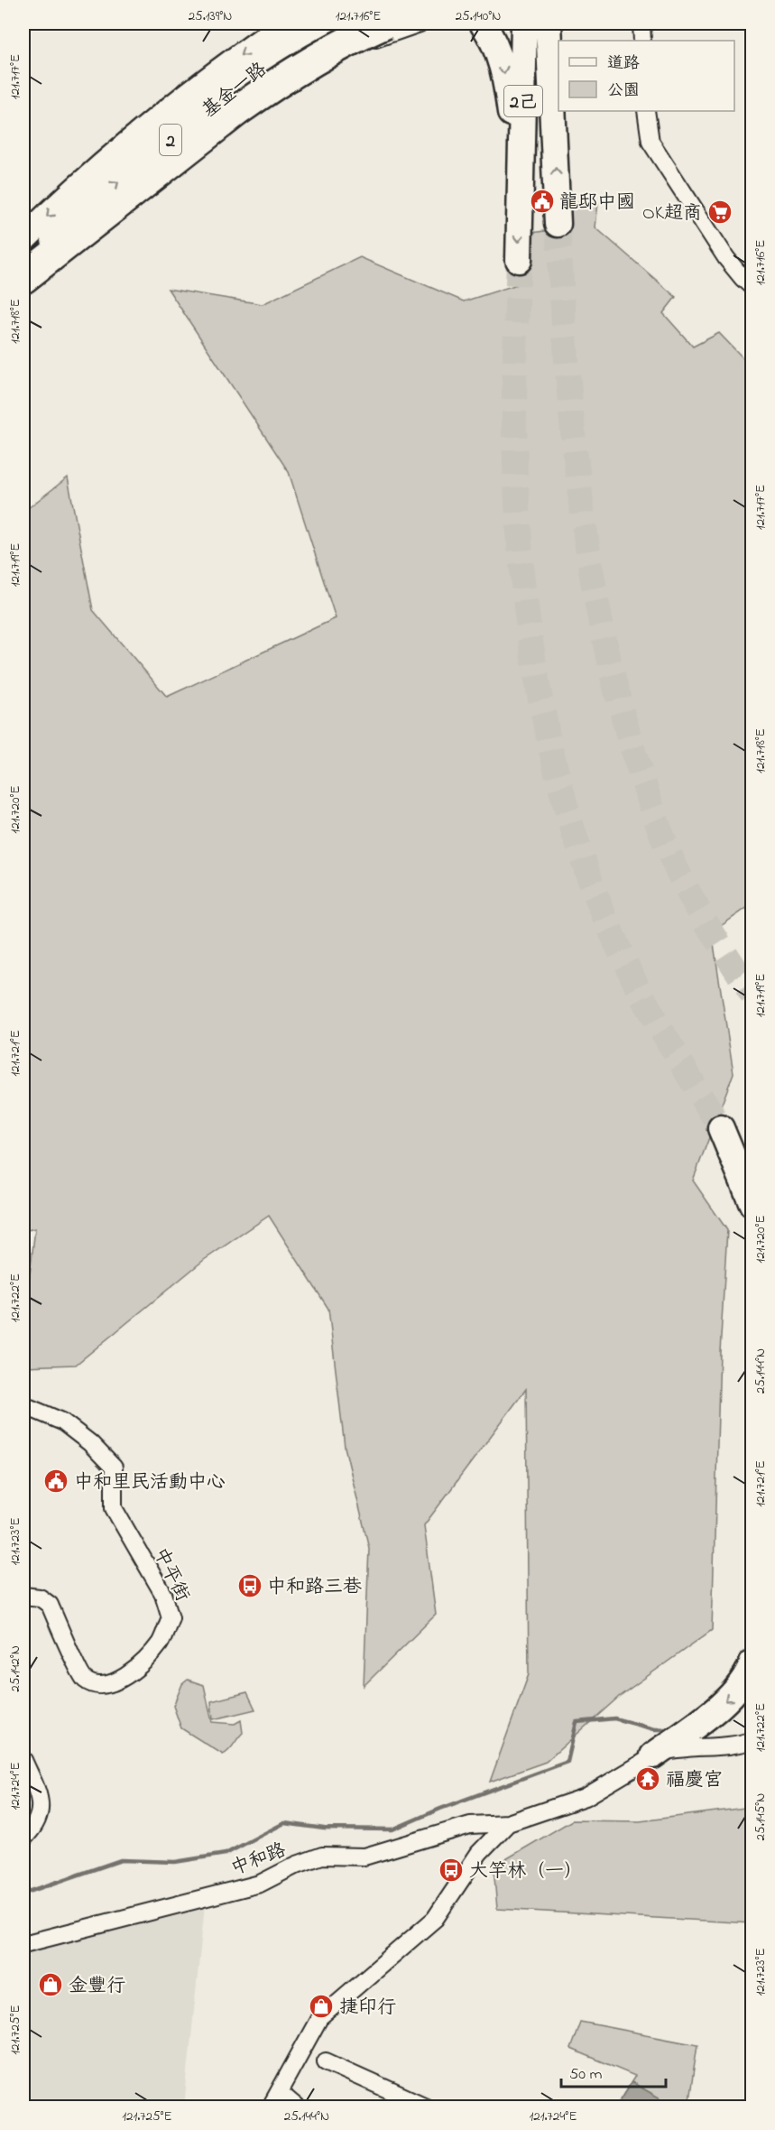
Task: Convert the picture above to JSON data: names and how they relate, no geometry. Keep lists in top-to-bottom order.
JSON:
{
  "streets": {
    "main road": ["基金一路", "2己", "2"],
    "street": ["中平街", "中和路"]
  },
  "places": {
    "public building": ["龍邸中國", "中和里民活動中心"],
    "supermarket": ["OK超商"],
    "bus stop": ["中和路三巷", "大竿林（一）"],
    "temple": ["福慶宮"],
    "shop": ["金豐行", "捷印行"]
  },
  "legend": ["道路", "公園"],
  "scale_bar": "50 m",
  "coordinates": [
    "25.139°N",
    "121.716°E",
    "25.140°N",
    "121.717°E",
    "121.718°E",
    "121.719°E",
    "121.720°E",
    "121.721°E",
    "121.722°E",
    "25.144°N",
    "121.723°E",
    "25.142°N",
    "121.724°E",
    "25.145°N",
    "121.725°E"
  ]
}
